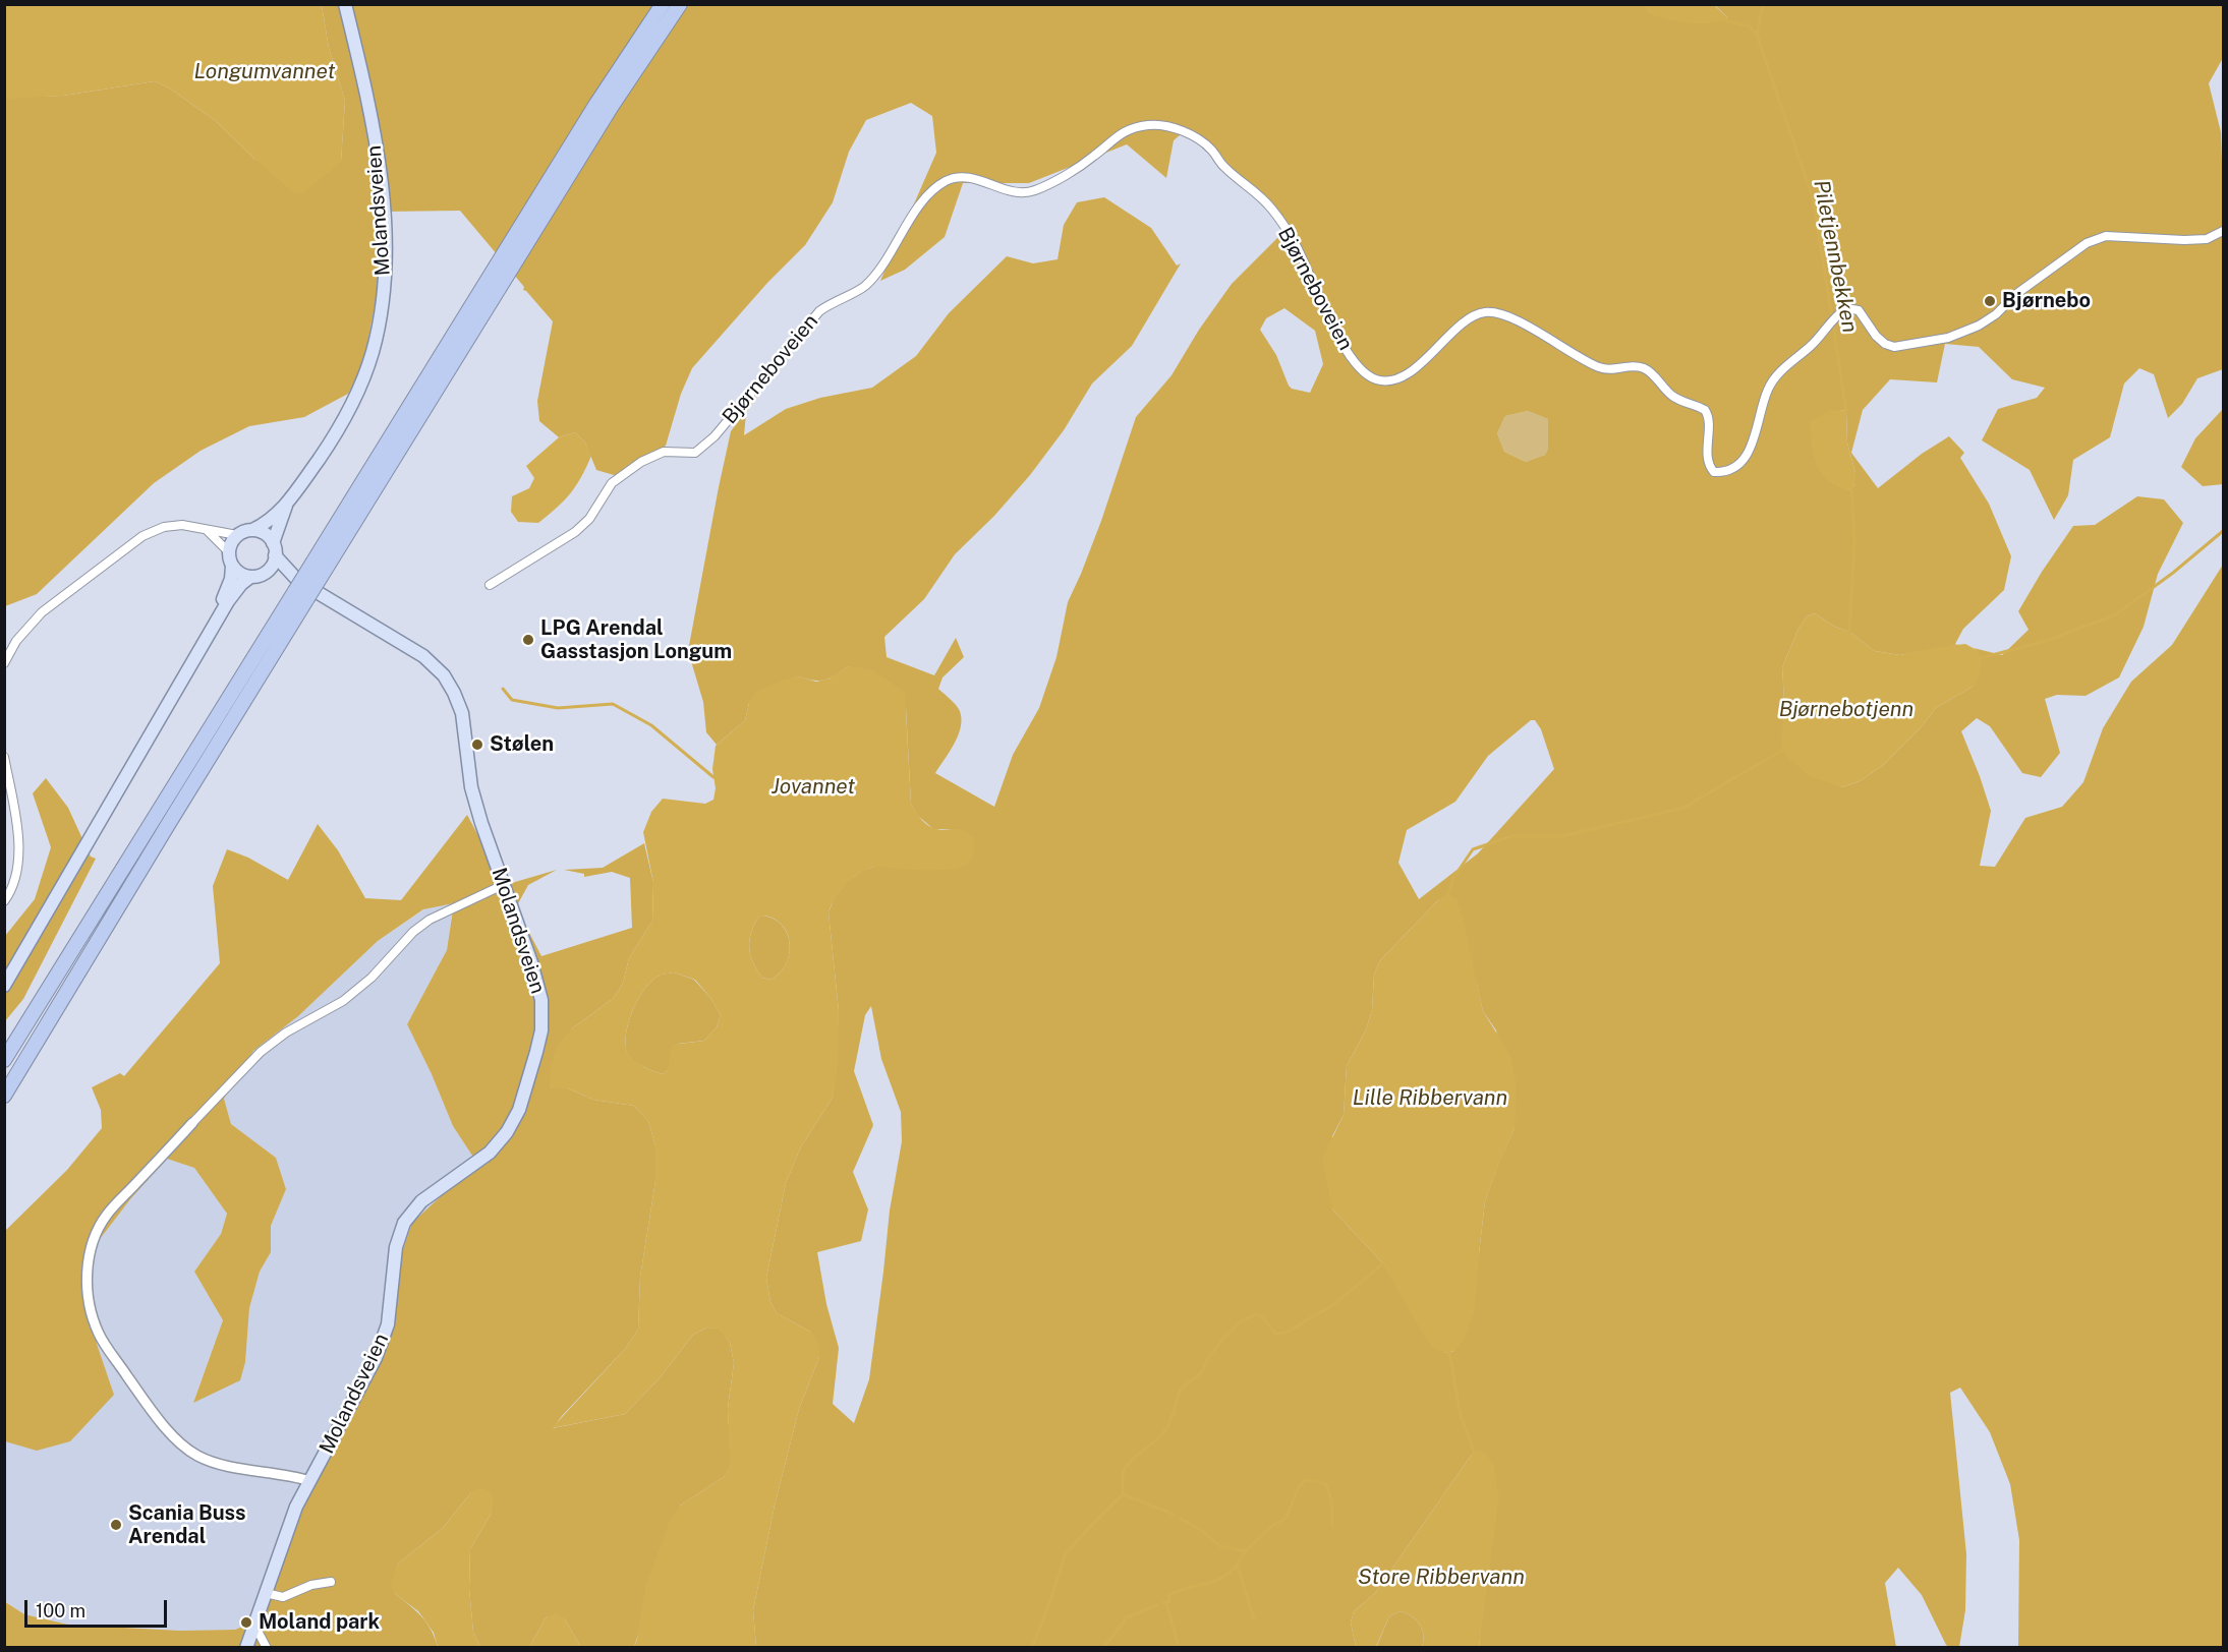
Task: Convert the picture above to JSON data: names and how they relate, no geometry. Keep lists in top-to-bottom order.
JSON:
{
  "streets": {
    "main road": ["Molandsveien"],
    "street": ["Bjørneboveien"]
  },
  "water": [
    "Longumvannet",
    "Piletjennbekken",
    "Bjørnebotjenn",
    "Jovannet",
    "Lille Ribbervann",
    "Store Ribbervann"
  ],
  "places": [
    "Bjørnebo",
    "LPG Arendal Gasstasjon Longum",
    "Stølen",
    "Scania Buss Arendal",
    "Moland park"
  ],
  "scale_bar": "100 m"
}
